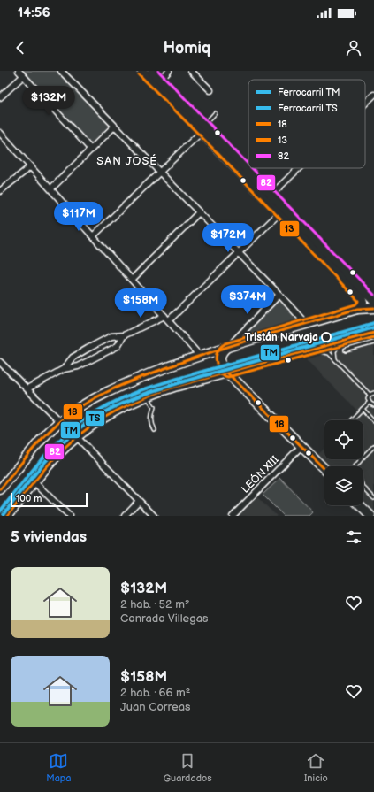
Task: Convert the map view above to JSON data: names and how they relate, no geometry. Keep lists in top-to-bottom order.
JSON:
{
  "streets": {
    "street": ["LEÓN XIII"]
  },
  "districts": ["SAN JOSÉ"],
  "places": ["Tristán Narvaja"],
  "lines": [
    "transit line 82",
    "transit line 13",
    "transit line 18",
    "rail line TM",
    "rail line TS"
  ],
  "legend": [
    "Ferrocarril TM",
    "Ferrocarril TS",
    "18",
    "13",
    "82"
  ],
  "scale_bar": "100 m",
  "page": {
    "status": "14:56",
    "header": "Homiq",
    "price": [
      "$132M",
      "$117M",
      "$172M",
      "$374M",
      "$158M"
    ],
    "scale": "100 m",
    "heading": "5 viviendas",
    "list": [
      {
        "name": "$132M",
        "note": "2 hab. · 52 m² · Conrado Villegas"
      },
      {
        "name": "$158M",
        "note": "2 hab. · 66 m² · Juan Correas"
      }
    ],
    "tabs": ["Mapa", "Guardados", "Inicio"]
  }
}
